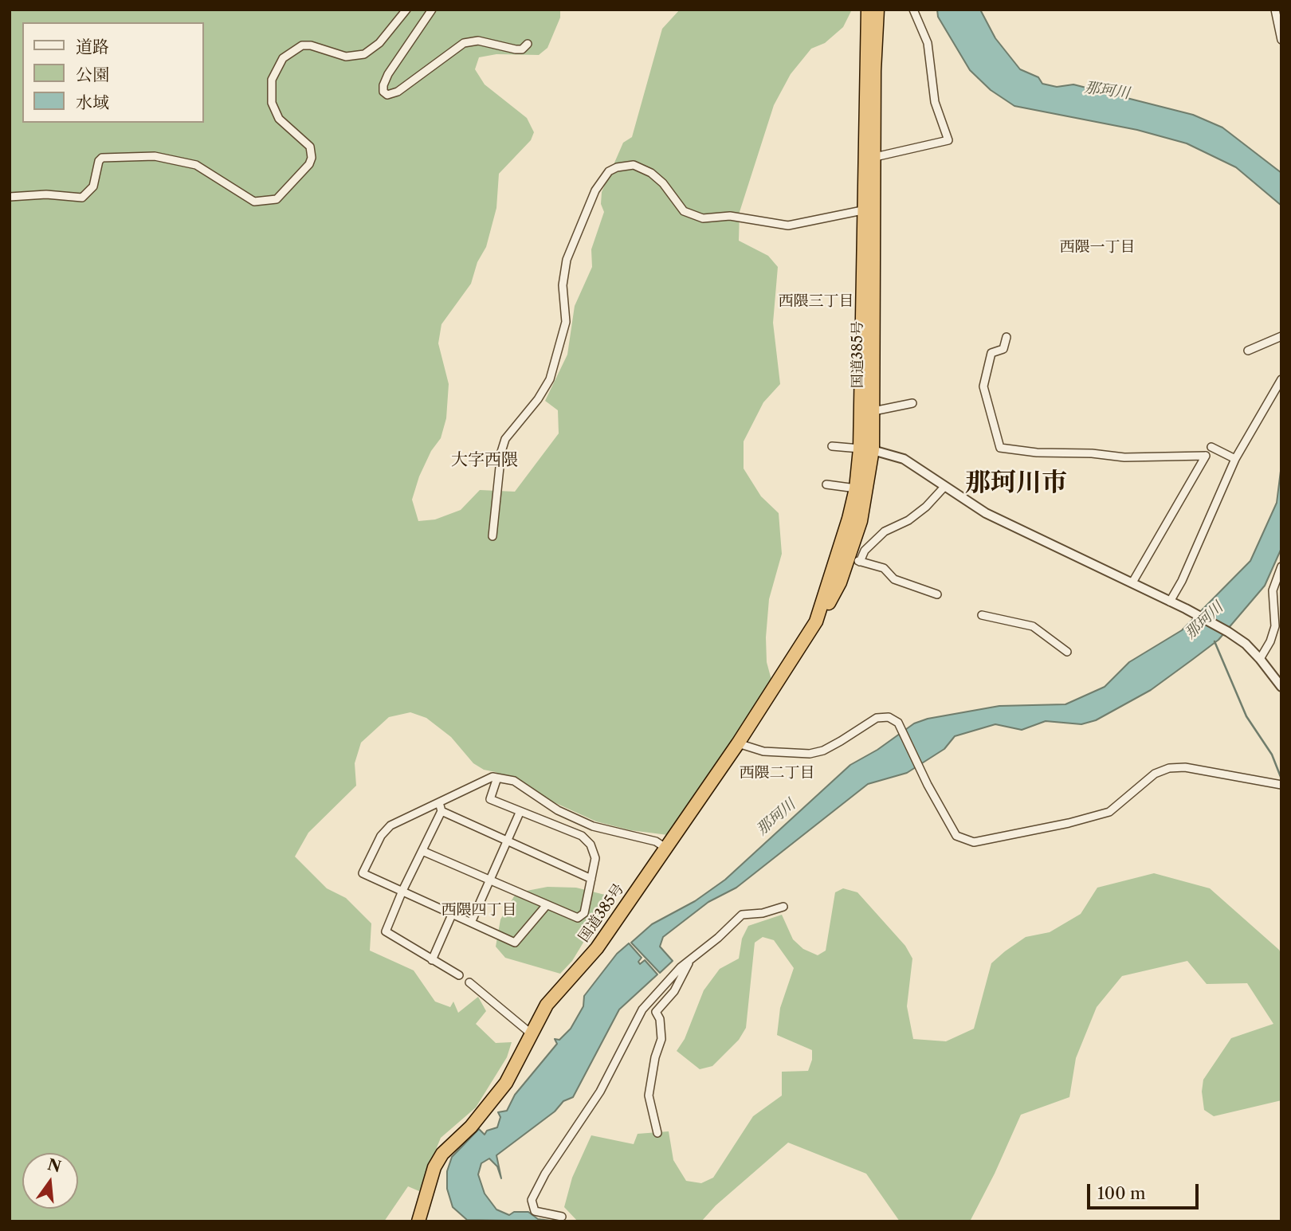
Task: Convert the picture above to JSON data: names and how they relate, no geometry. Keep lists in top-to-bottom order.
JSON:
{
  "streets": {
    "highway": ["国道385号"]
  },
  "districts": [
    "西隈一丁目",
    "西隈三丁目",
    "大字西隈",
    "那珂川市",
    "西隈二丁目",
    "西隈四丁目"
  ],
  "water": ["那珂川"],
  "legend": ["道路", "公園", "水域"],
  "scale_bar": "100 m",
  "north": "top"
}
